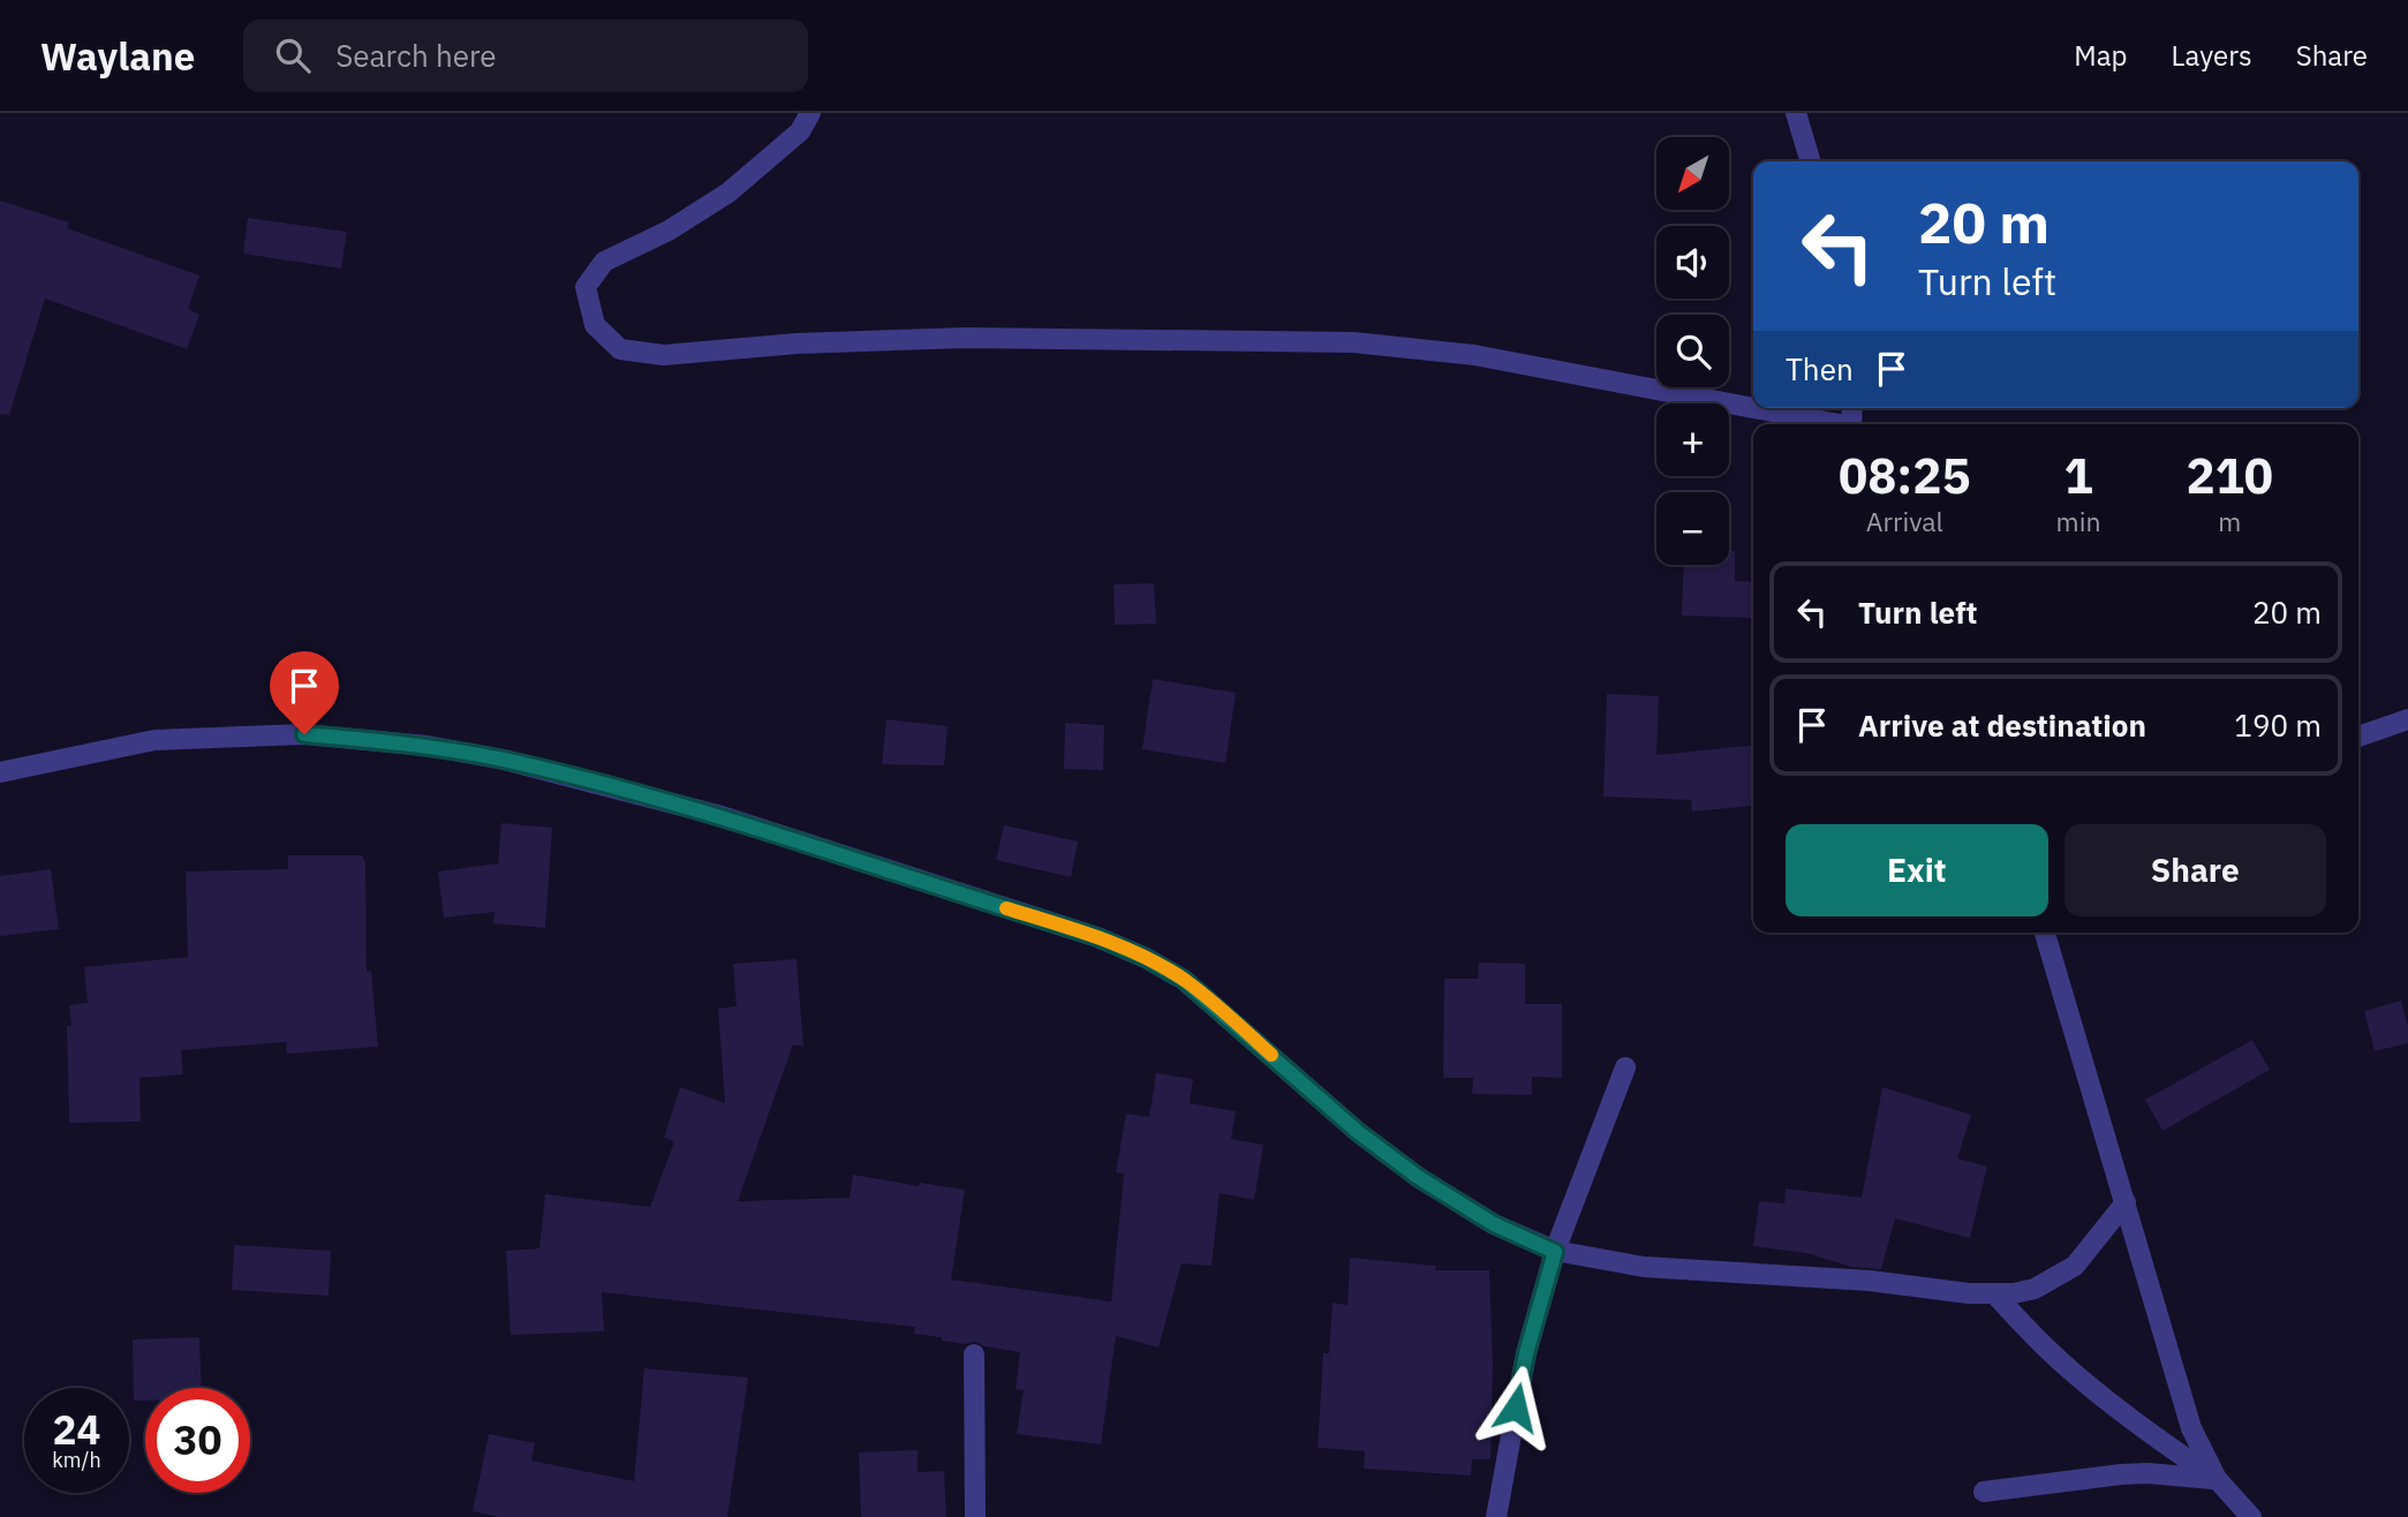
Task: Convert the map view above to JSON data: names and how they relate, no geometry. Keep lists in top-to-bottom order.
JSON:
{
  "north": "bottom left",
  "page": {
    "header": "Waylane",
    "search": "Search here",
    "nav": ["Map", "Layers", "Share"],
    "map_buttons": ["+", "−"],
    "turn": ["20 m", "Turn left"],
    "then": "Then",
    "eta": [
      "08:25",
      "Arrival",
      "1",
      "min",
      "210",
      "m"
    ],
    "list": [
      {
        "name": "Turn left",
        "value": "20 m"
      },
      {
        "name": "Arrive at destination",
        "value": "190 m"
      }
    ],
    "buttons": ["Exit", "Share"],
    "speed": "24 km/h",
    "limit": "30"
  }
}
